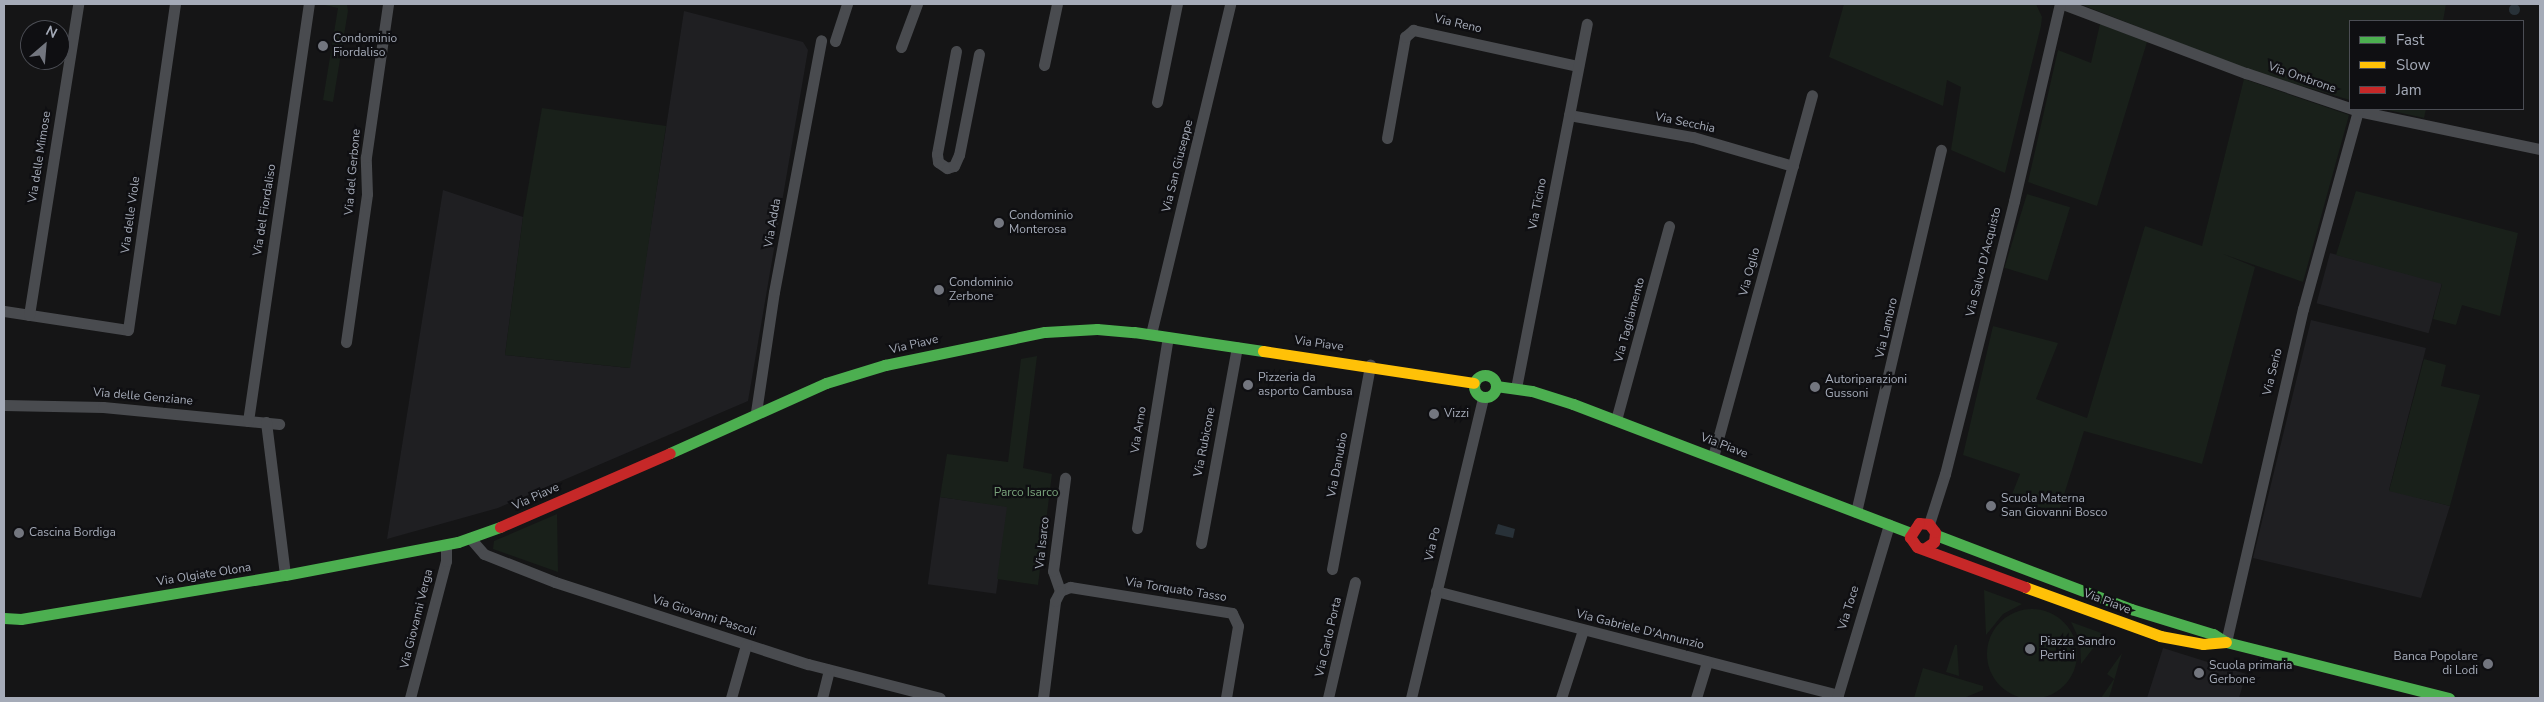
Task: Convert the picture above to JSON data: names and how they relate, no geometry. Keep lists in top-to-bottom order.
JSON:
{
  "streets": {
    "street": [
      "Via Reno",
      "Via Ombrone",
      "Via Secchia",
      "Via delle Mimose",
      "Via San Giuseppe",
      "Via del Gerbone",
      "Via Ticino",
      "Via del Fiordaliso",
      "Via delle Viole",
      "Via Adda",
      "Via Salvo D'Acquisto",
      "Via Oglio",
      "Via Tagliamento",
      "Via Lambro",
      "Via Piave",
      "Via Serio",
      "Via delle Genziane",
      "Via Arno",
      "Via Rubicone",
      "Via Danubio",
      "Via Isarco",
      "Via Po",
      "Via Olgiate Olona",
      "Via Torquato Tasso",
      "Via Toce",
      "Via Giovanni Pascoli",
      "Via Giovanni Verga",
      "Via Gabriele D'Annunzio",
      "Via Carlo Porta"
    ]
  },
  "crossings": [
    ["Via Reno", "Via Ticino"],
    ["Via Ombrone", "Via Salvo D'Acquisto"],
    ["Via Ombrone", "Via Serio"],
    ["Via Secchia", "Via Ticino"],
    ["Via Secchia", "Via Oglio"],
    ["Via delle Mimose", "Via delle Viole"],
    ["Via San Giuseppe", "Via Piave"],
    ["Via Ticino", "Via Piave"],
    ["Via del Fiordaliso", "Via delle Genziane"],
    ["Via Adda", "Via Piave"],
    ["Via Salvo D'Acquisto", "Via Piave"],
    ["Via Oglio", "Via Piave"],
    ["Via Tagliamento", "Via Piave"],
    ["Via Lambro", "Via Piave"],
    ["Via Piave", "Via Serio"],
    ["Via Piave", "Via Arno"],
    ["Via Piave", "Via Rubicone"],
    ["Via Piave", "Via Danubio"],
    ["Via Piave", "Via Po"],
    ["Via Piave", "Via Olgiate Olona"],
    ["Via Piave", "Via Toce"],
    ["Via Piave", "Via Giovanni Pascoli"],
    ["Via Piave", "Via Giovanni Verga"],
    ["Via Isarco", "Via Torquato Tasso"],
    ["Via Po", "Via Gabriele D'Annunzio"],
    ["Via Toce", "Via Gabriele D'Annunzio"]
  ],
  "parks": ["Parco Isarco"],
  "places": [
    "Condominio Fiordaliso",
    "Condominio Monterosa",
    "Condominio Zerbone",
    "Pizzeria da asporto Cambusa",
    "Autoriparazioni Gussoni",
    "Vizzi",
    "Scuola Materna San Giovanni Bosco",
    "Cascina Bordiga",
    "Piazza Sandro Pertini",
    "Banca Popolare di Lodi",
    "Scuola primaria Gerbone"
  ],
  "legend": ["Fast", "Slow", "Jam"],
  "north": "top right"
}
